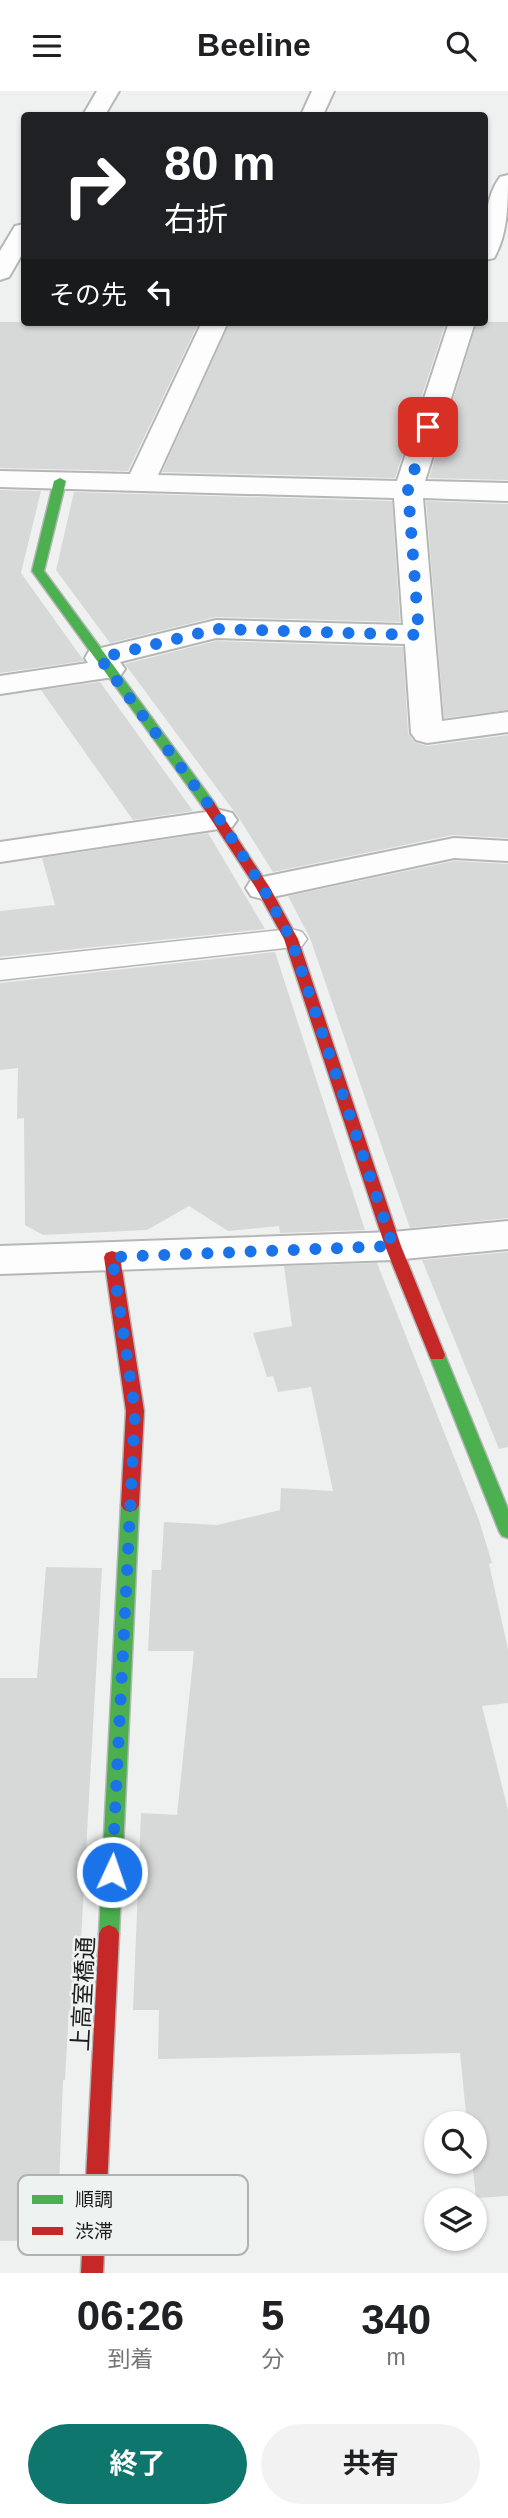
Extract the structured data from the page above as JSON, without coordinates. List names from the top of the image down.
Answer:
{
  "streets": {
    "street": ["上高室橋通"]
  },
  "legend": ["順調", "渋滞"],
  "page": {
    "header": "Beeline",
    "turn": ["80 m", "右折"],
    "then": "その先",
    "eta": [
      "06:26",
      "到着",
      "5",
      "分",
      "340",
      "m"
    ],
    "buttons": ["終了", "共有"]
  }
}
